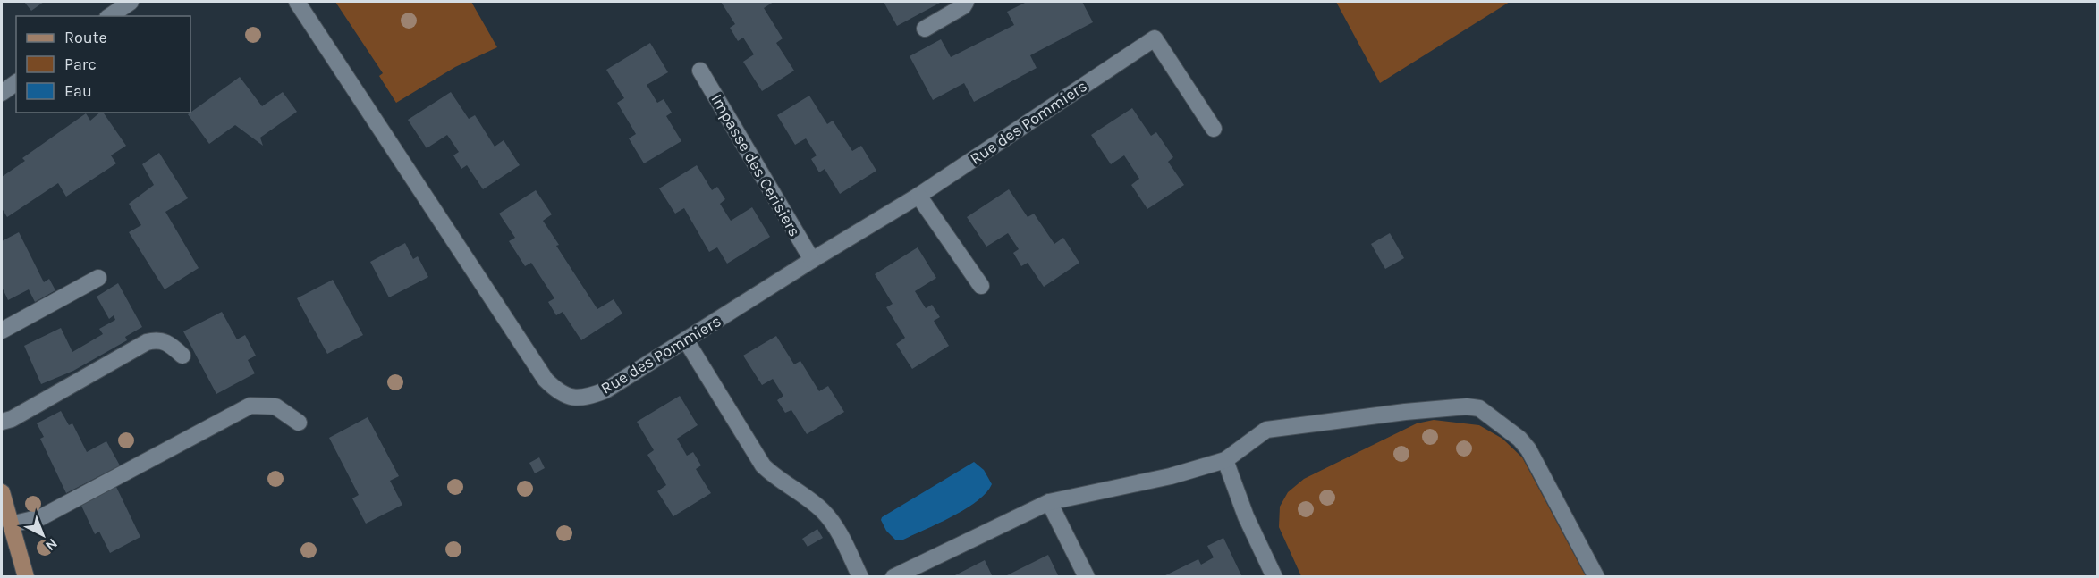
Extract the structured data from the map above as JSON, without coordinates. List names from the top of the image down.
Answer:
{
  "streets": {
    "street": ["Rue des Pommiers", "Impasse des Cerisiers"]
  },
  "crossings": [
    ["Rue des Pommiers", "Impasse des Cerisiers"]
  ],
  "legend": ["Route", "Parc", "Eau"],
  "north": "bottom right"
}
